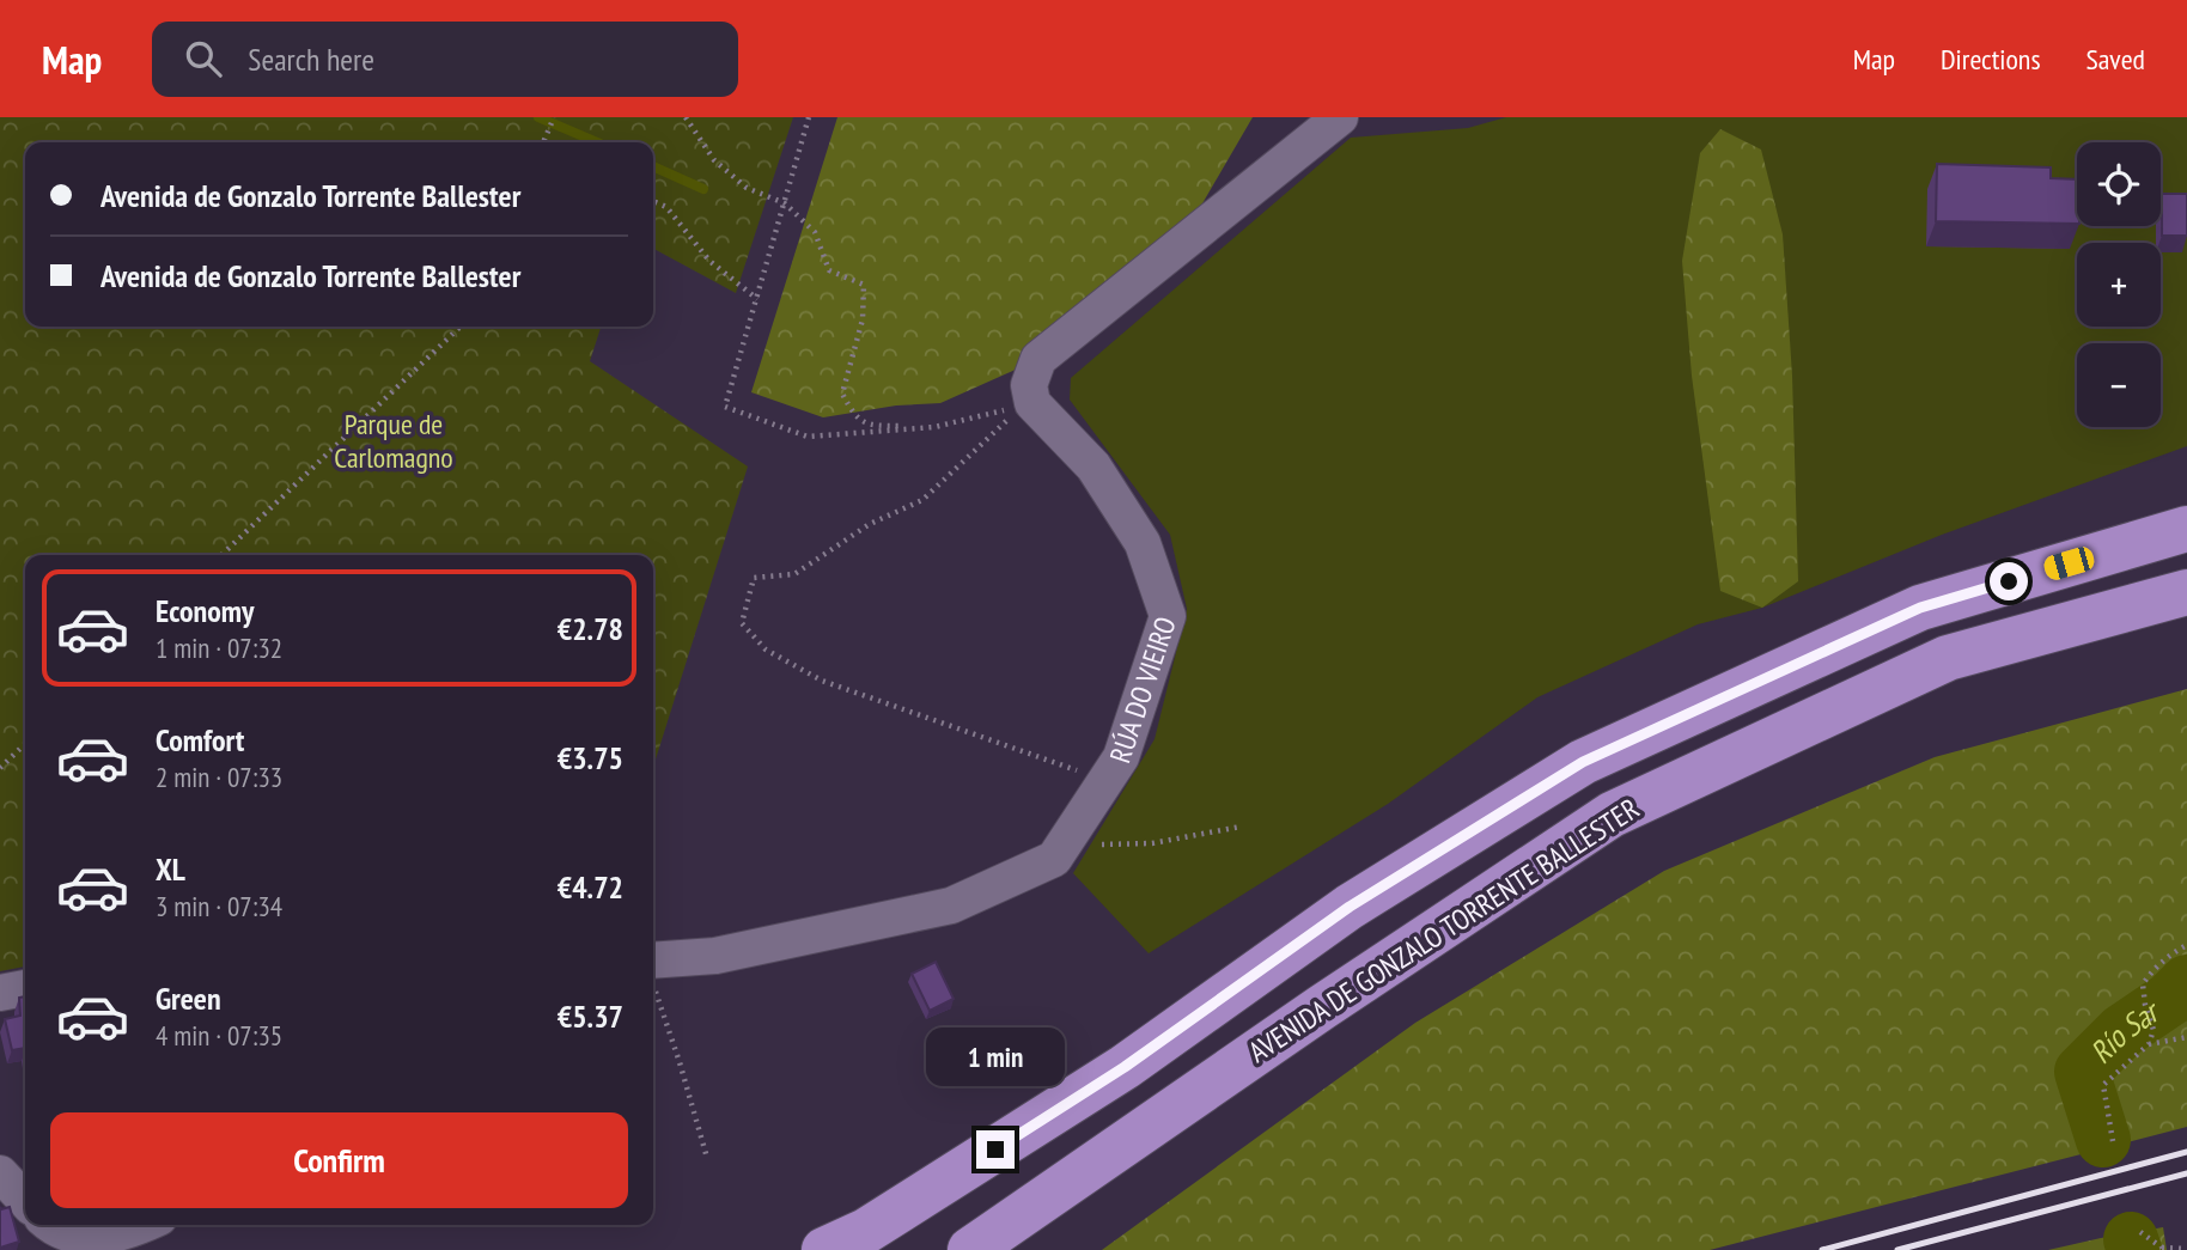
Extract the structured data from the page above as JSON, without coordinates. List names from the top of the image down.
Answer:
{
  "streets": {
    "highway": ["AVENIDA DE GONZALO TORRENTE BALLESTER"],
    "street": ["RÚA DO VIEIRO"]
  },
  "water": ["Río Sar"],
  "parks": ["Parque de Carlomagno"],
  "page": {
    "header": "Map",
    "search": "Search here",
    "nav": ["Map", "Directions", "Saved"],
    "map_buttons": ["+", "−"],
    "banner": ["Avenida de Gonzalo Torrente Ballester", "Avenida de Gonzalo Torrente Ballester"],
    "list": [
      {
        "name": "Economy",
        "note": "1 min · 07:32",
        "value": "€2.78"
      },
      {
        "name": "Comfort",
        "note": "2 min · 07:33",
        "value": "€3.75"
      },
      {
        "name": "XL",
        "note": "3 min · 07:34",
        "value": "€4.72"
      },
      {
        "name": "Green",
        "note": "4 min · 07:35",
        "value": "€5.37"
      }
    ],
    "bubble": "1 min",
    "buttons": "Confirm"
  }
}
